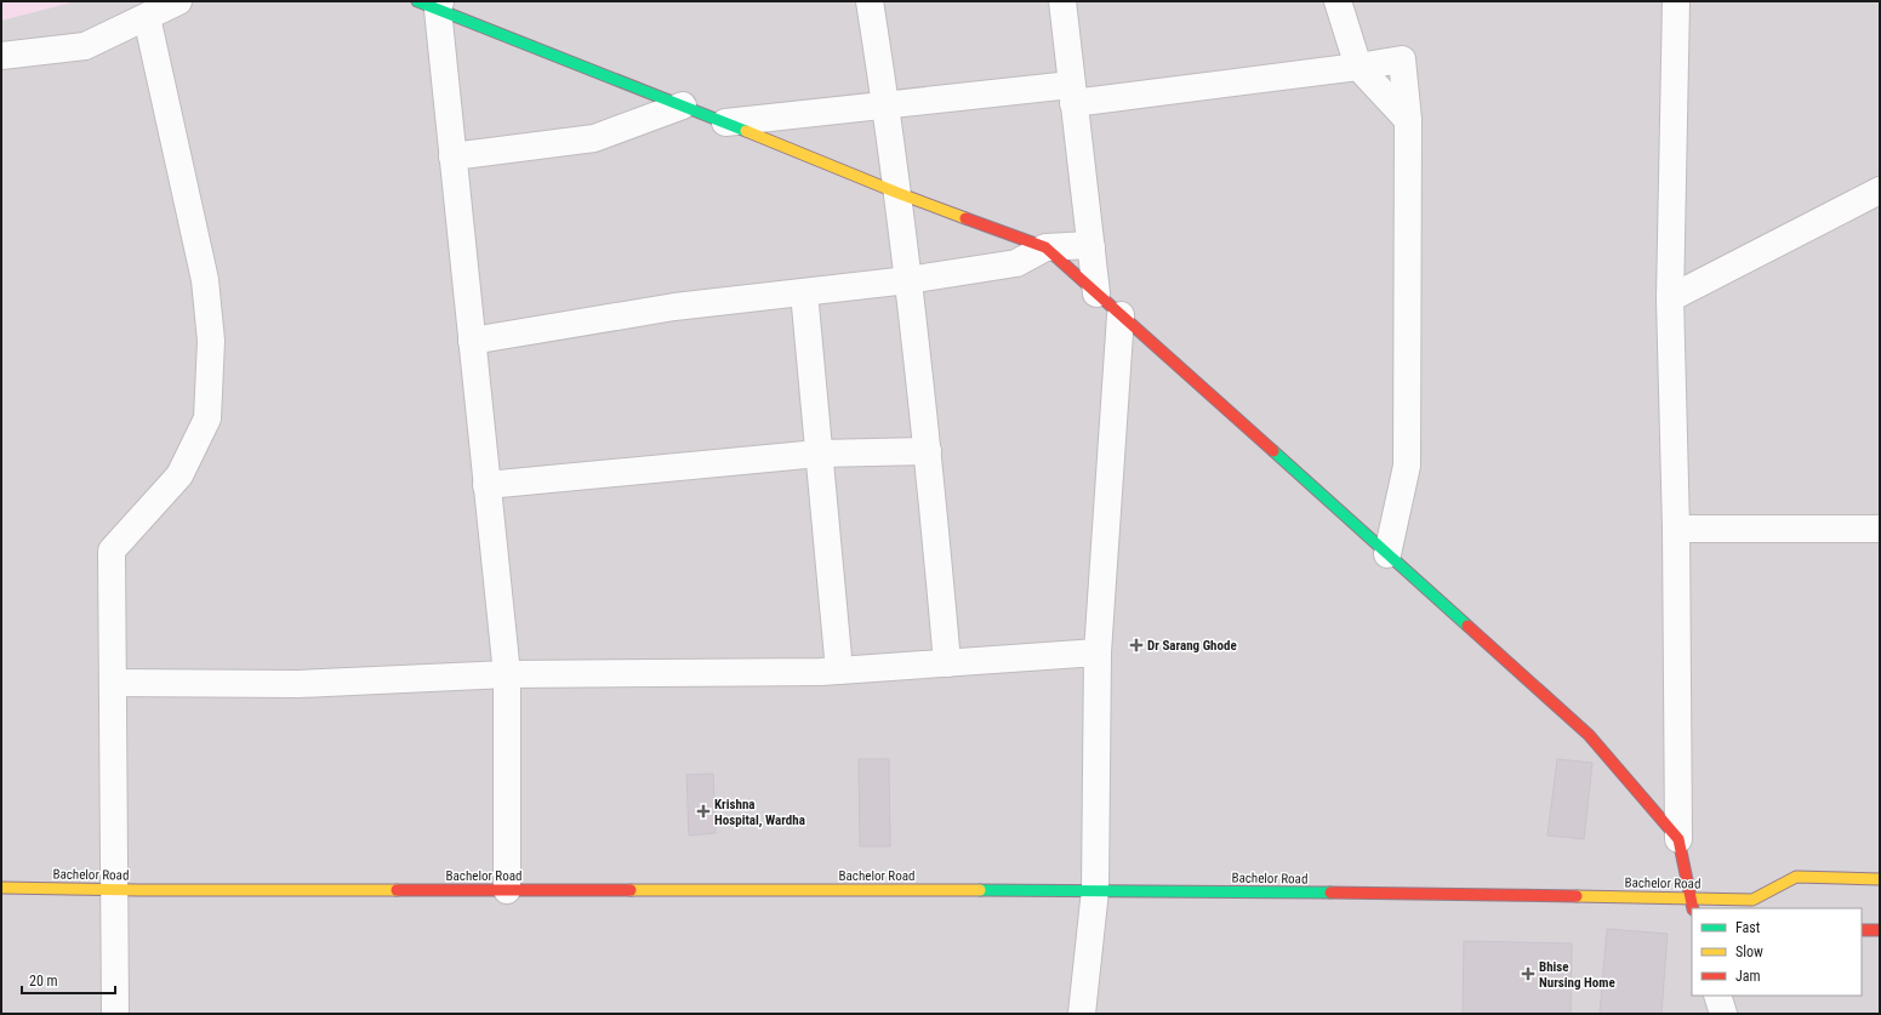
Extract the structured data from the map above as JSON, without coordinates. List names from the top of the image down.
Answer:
{
  "streets": {
    "main road": ["Bachelor Road"]
  },
  "places": {
    "health": ["Dr Sarang Ghode", "Krishna Hospital, Wardha", "Bhise Nursing Home"]
  },
  "legend": ["Fast", "Slow", "Jam"],
  "scale_bar": "20 m"
}
